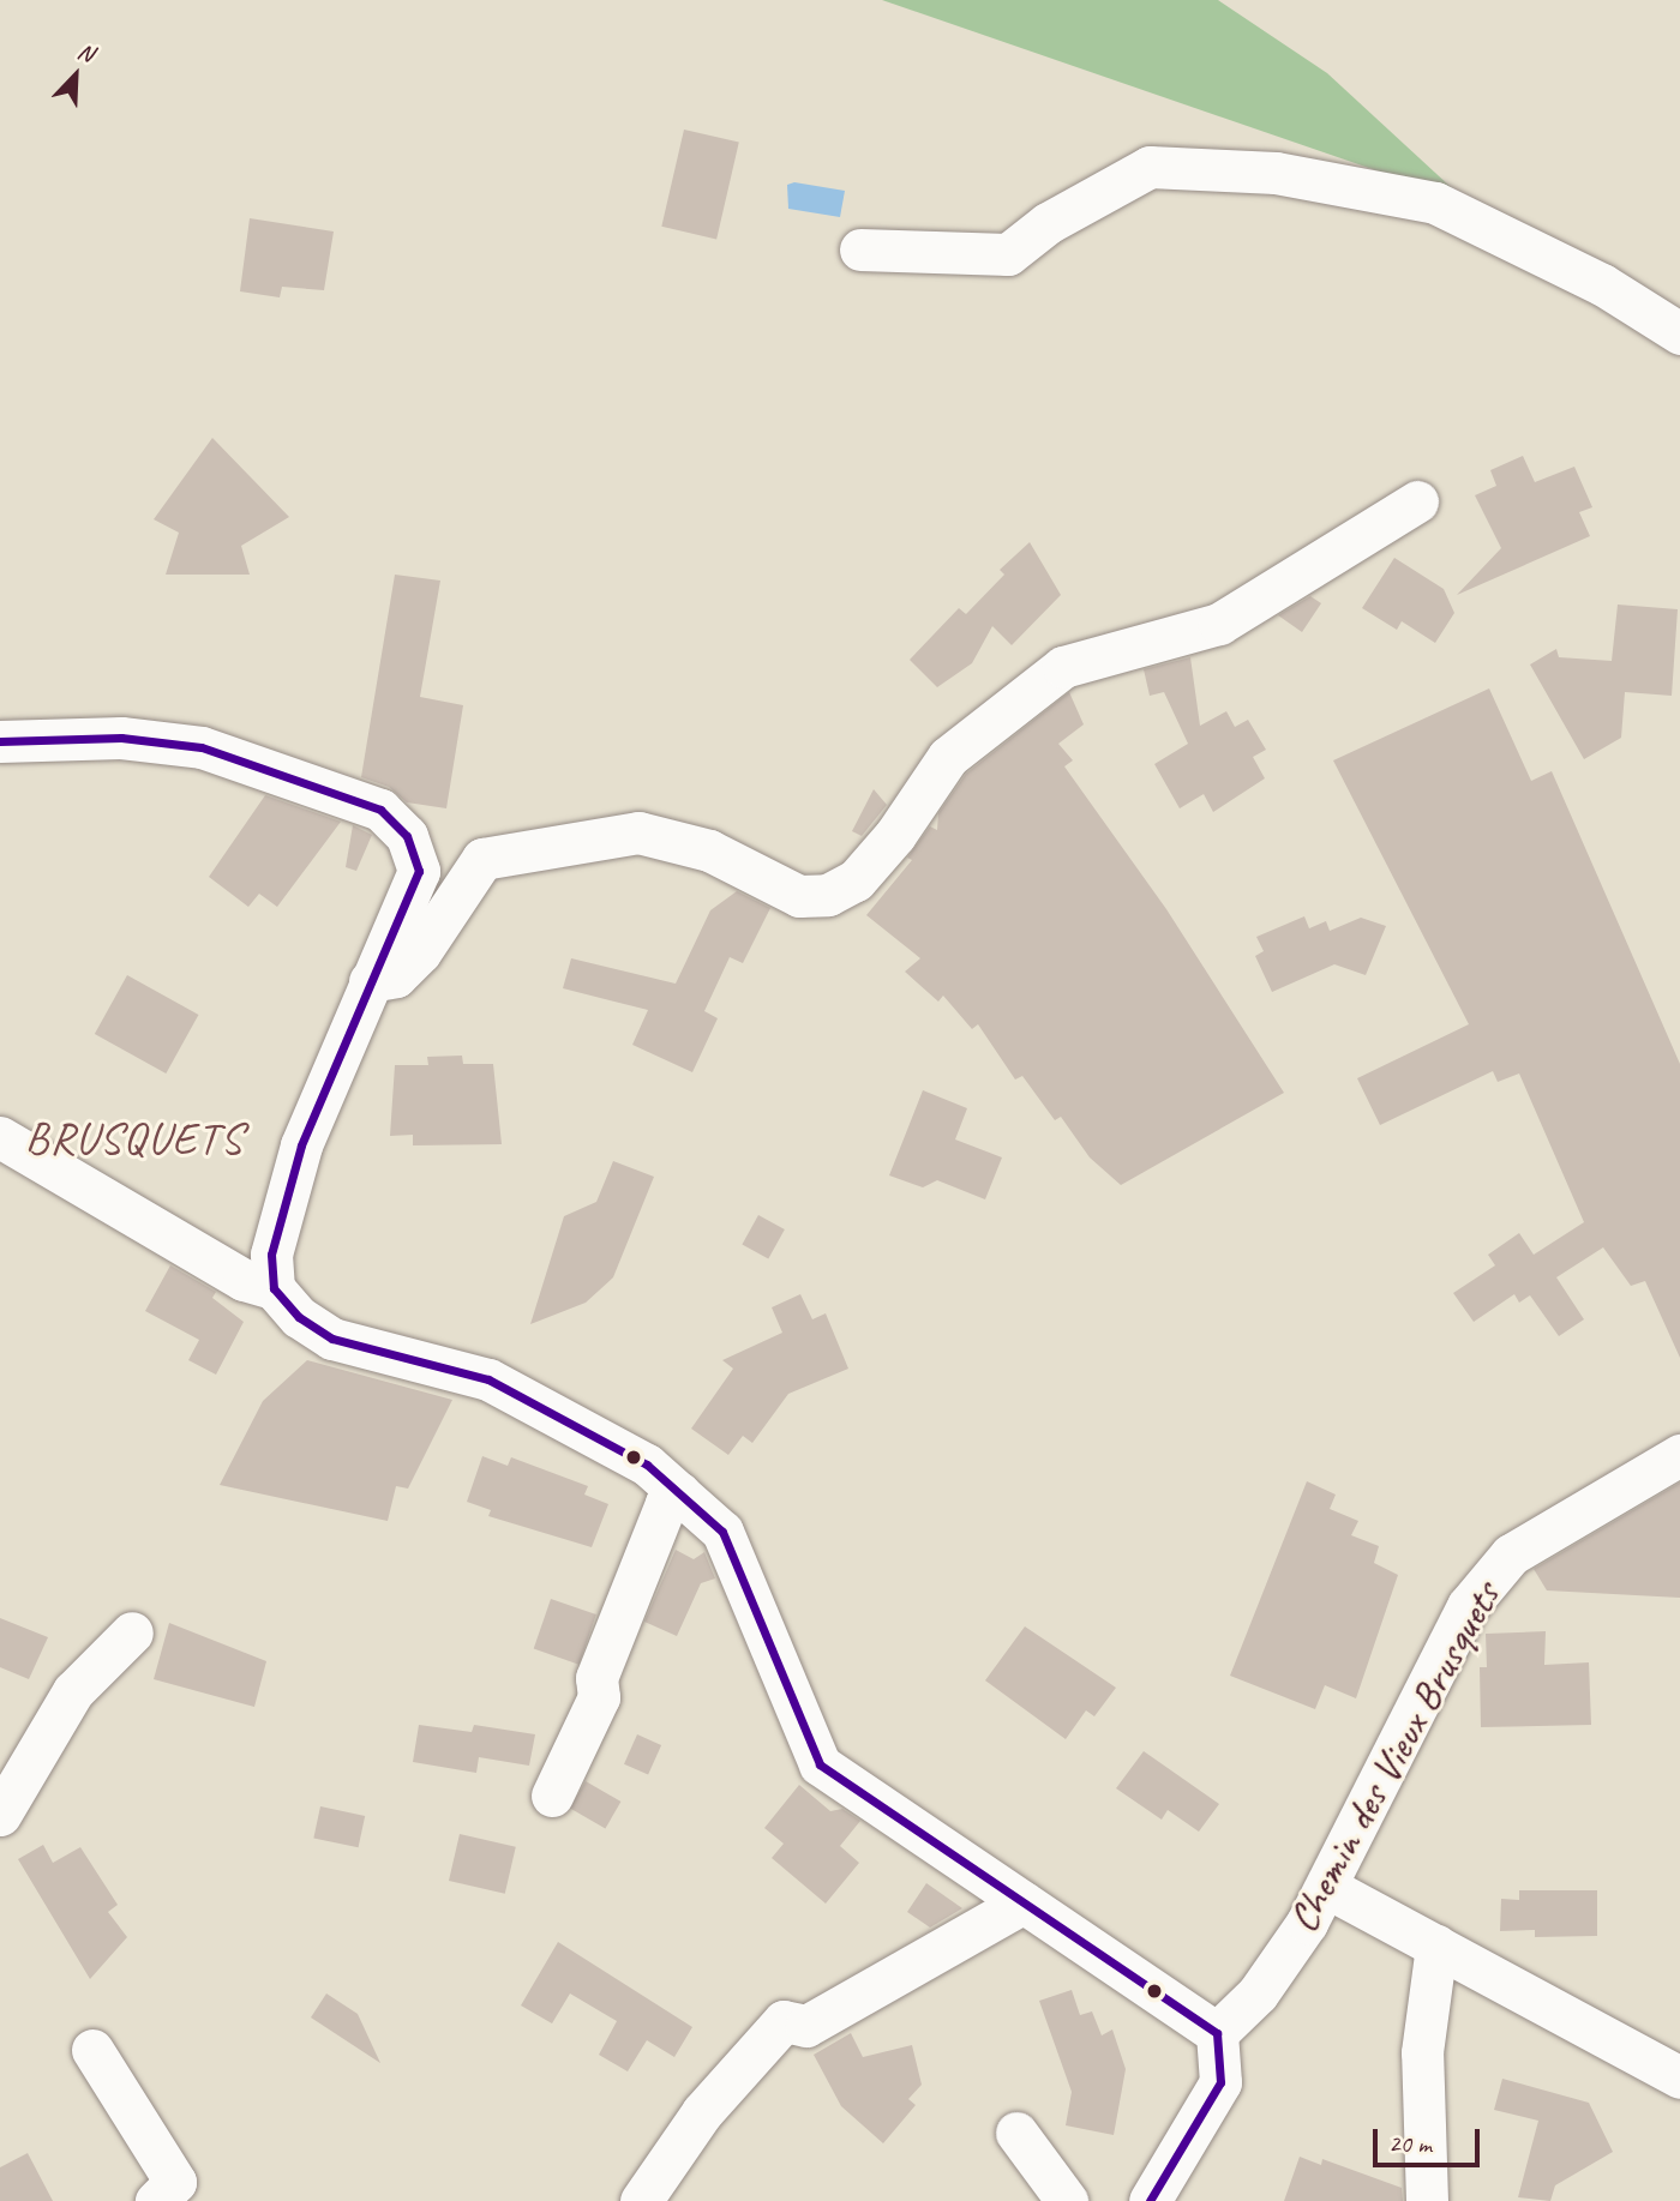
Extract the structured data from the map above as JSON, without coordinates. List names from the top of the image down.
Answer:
{
  "streets": {
    "street": ["Chemin des Vieux Brusquets"]
  },
  "districts": ["BRUSQUETS"],
  "scale_bar": "20 m",
  "north": "top right"
}
